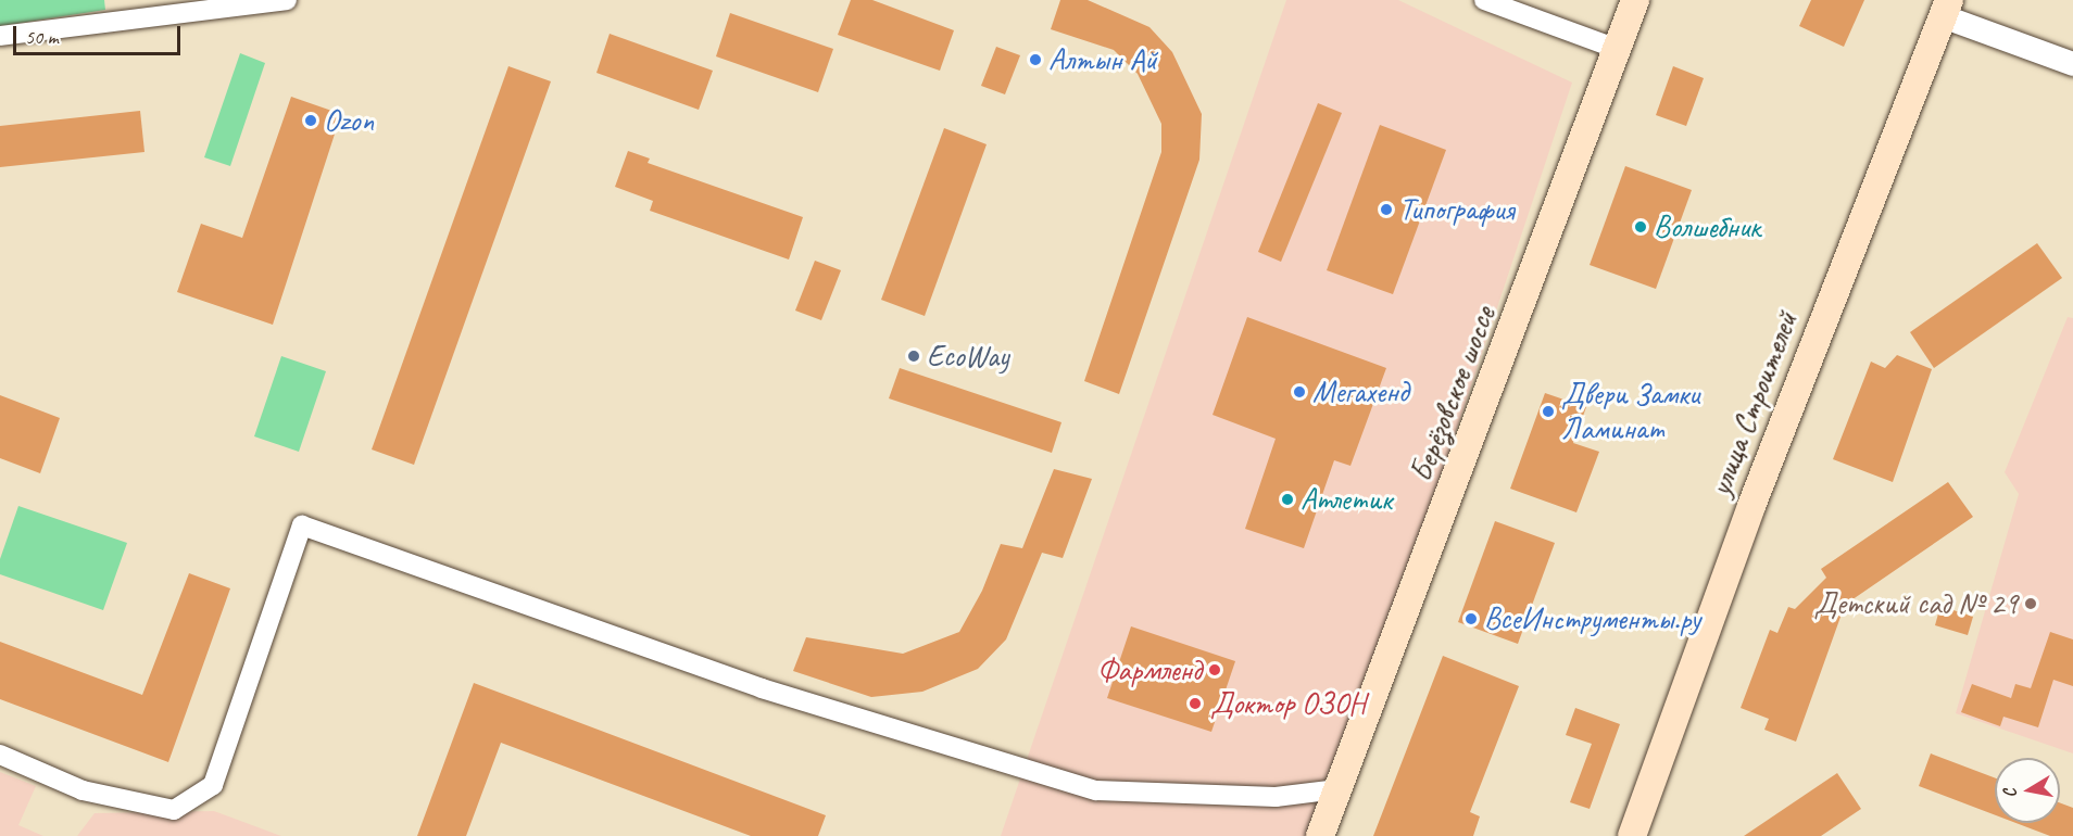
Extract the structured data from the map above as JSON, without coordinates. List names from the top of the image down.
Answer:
{
  "streets": {
    "main road": ["Берёзовское шоссе", "улица Строителей"]
  },
  "places": [
    "Алтын Ай",
    "Ozon",
    "Типография",
    "Волшебник",
    "EcoWay",
    "Мегахенд",
    "Двери Замки Ламинат",
    "Атлетик",
    "Детский сад № 29",
    "ВсеИнструменты.ру",
    "Фармленд",
    "Доктор ОЗОН"
  ],
  "scale_bar": "50 m",
  "north": "left"
}
